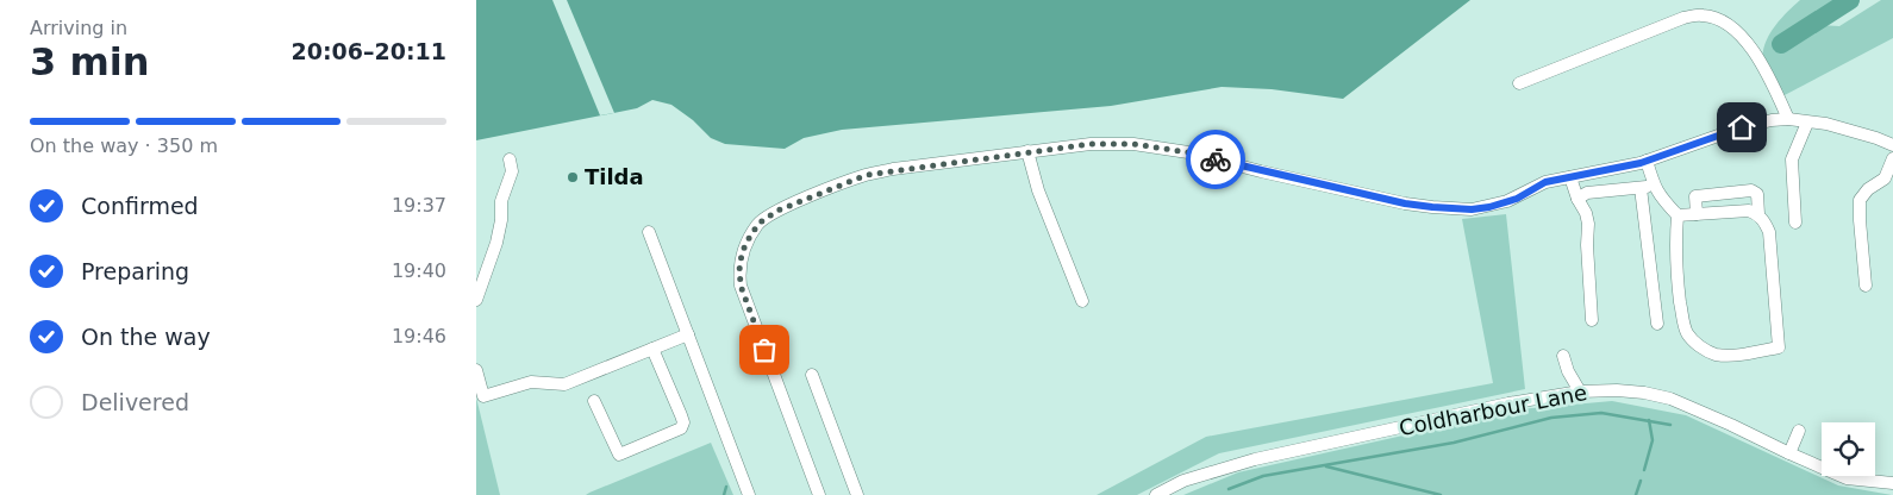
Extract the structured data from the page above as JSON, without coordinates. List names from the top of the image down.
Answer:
{
  "streets": {
    "street": ["Coldharbour Lane"]
  },
  "places": ["Tilda"],
  "page": {
    "heading": ["3 min", "Arriving in", "20:06–20:11"],
    "bar": "On the way · 350 m",
    "list": [
      ["Confirmed", "19:37"],
      ["Preparing", "19:40"],
      ["On the way", "19:46"],
      "Delivered"
    ]
  }
}
